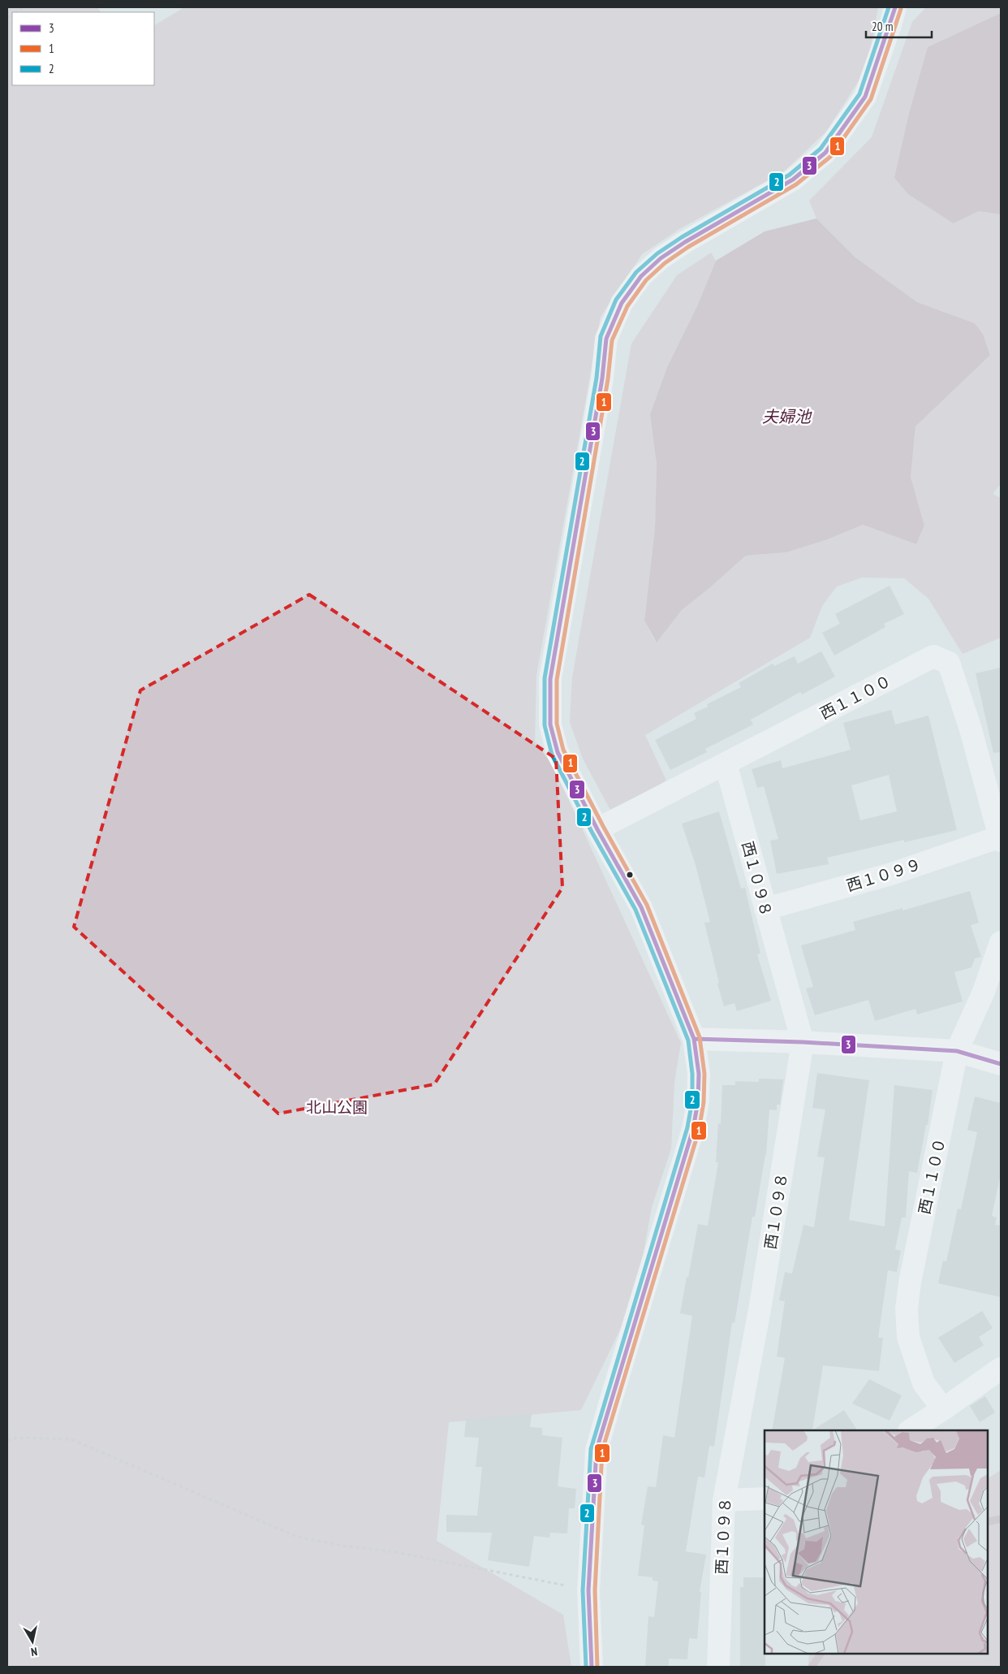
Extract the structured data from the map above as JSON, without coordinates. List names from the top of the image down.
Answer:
{
  "streets": {
    "street": ["西１１００", "西１０９９", "西１０９８"]
  },
  "crossings": [
    ["西１１００", "西１０９９"],
    ["西１１００", "西１０９８"],
    ["西１０９９", "西１０９８"]
  ],
  "water": ["夫婦池"],
  "parks": ["北山公園"],
  "lines": ["transit line 3", "transit line 2", "transit line 1"],
  "legend": ["3", "1", "2"],
  "scale_bar": "20 m",
  "north": "bottom"
}
